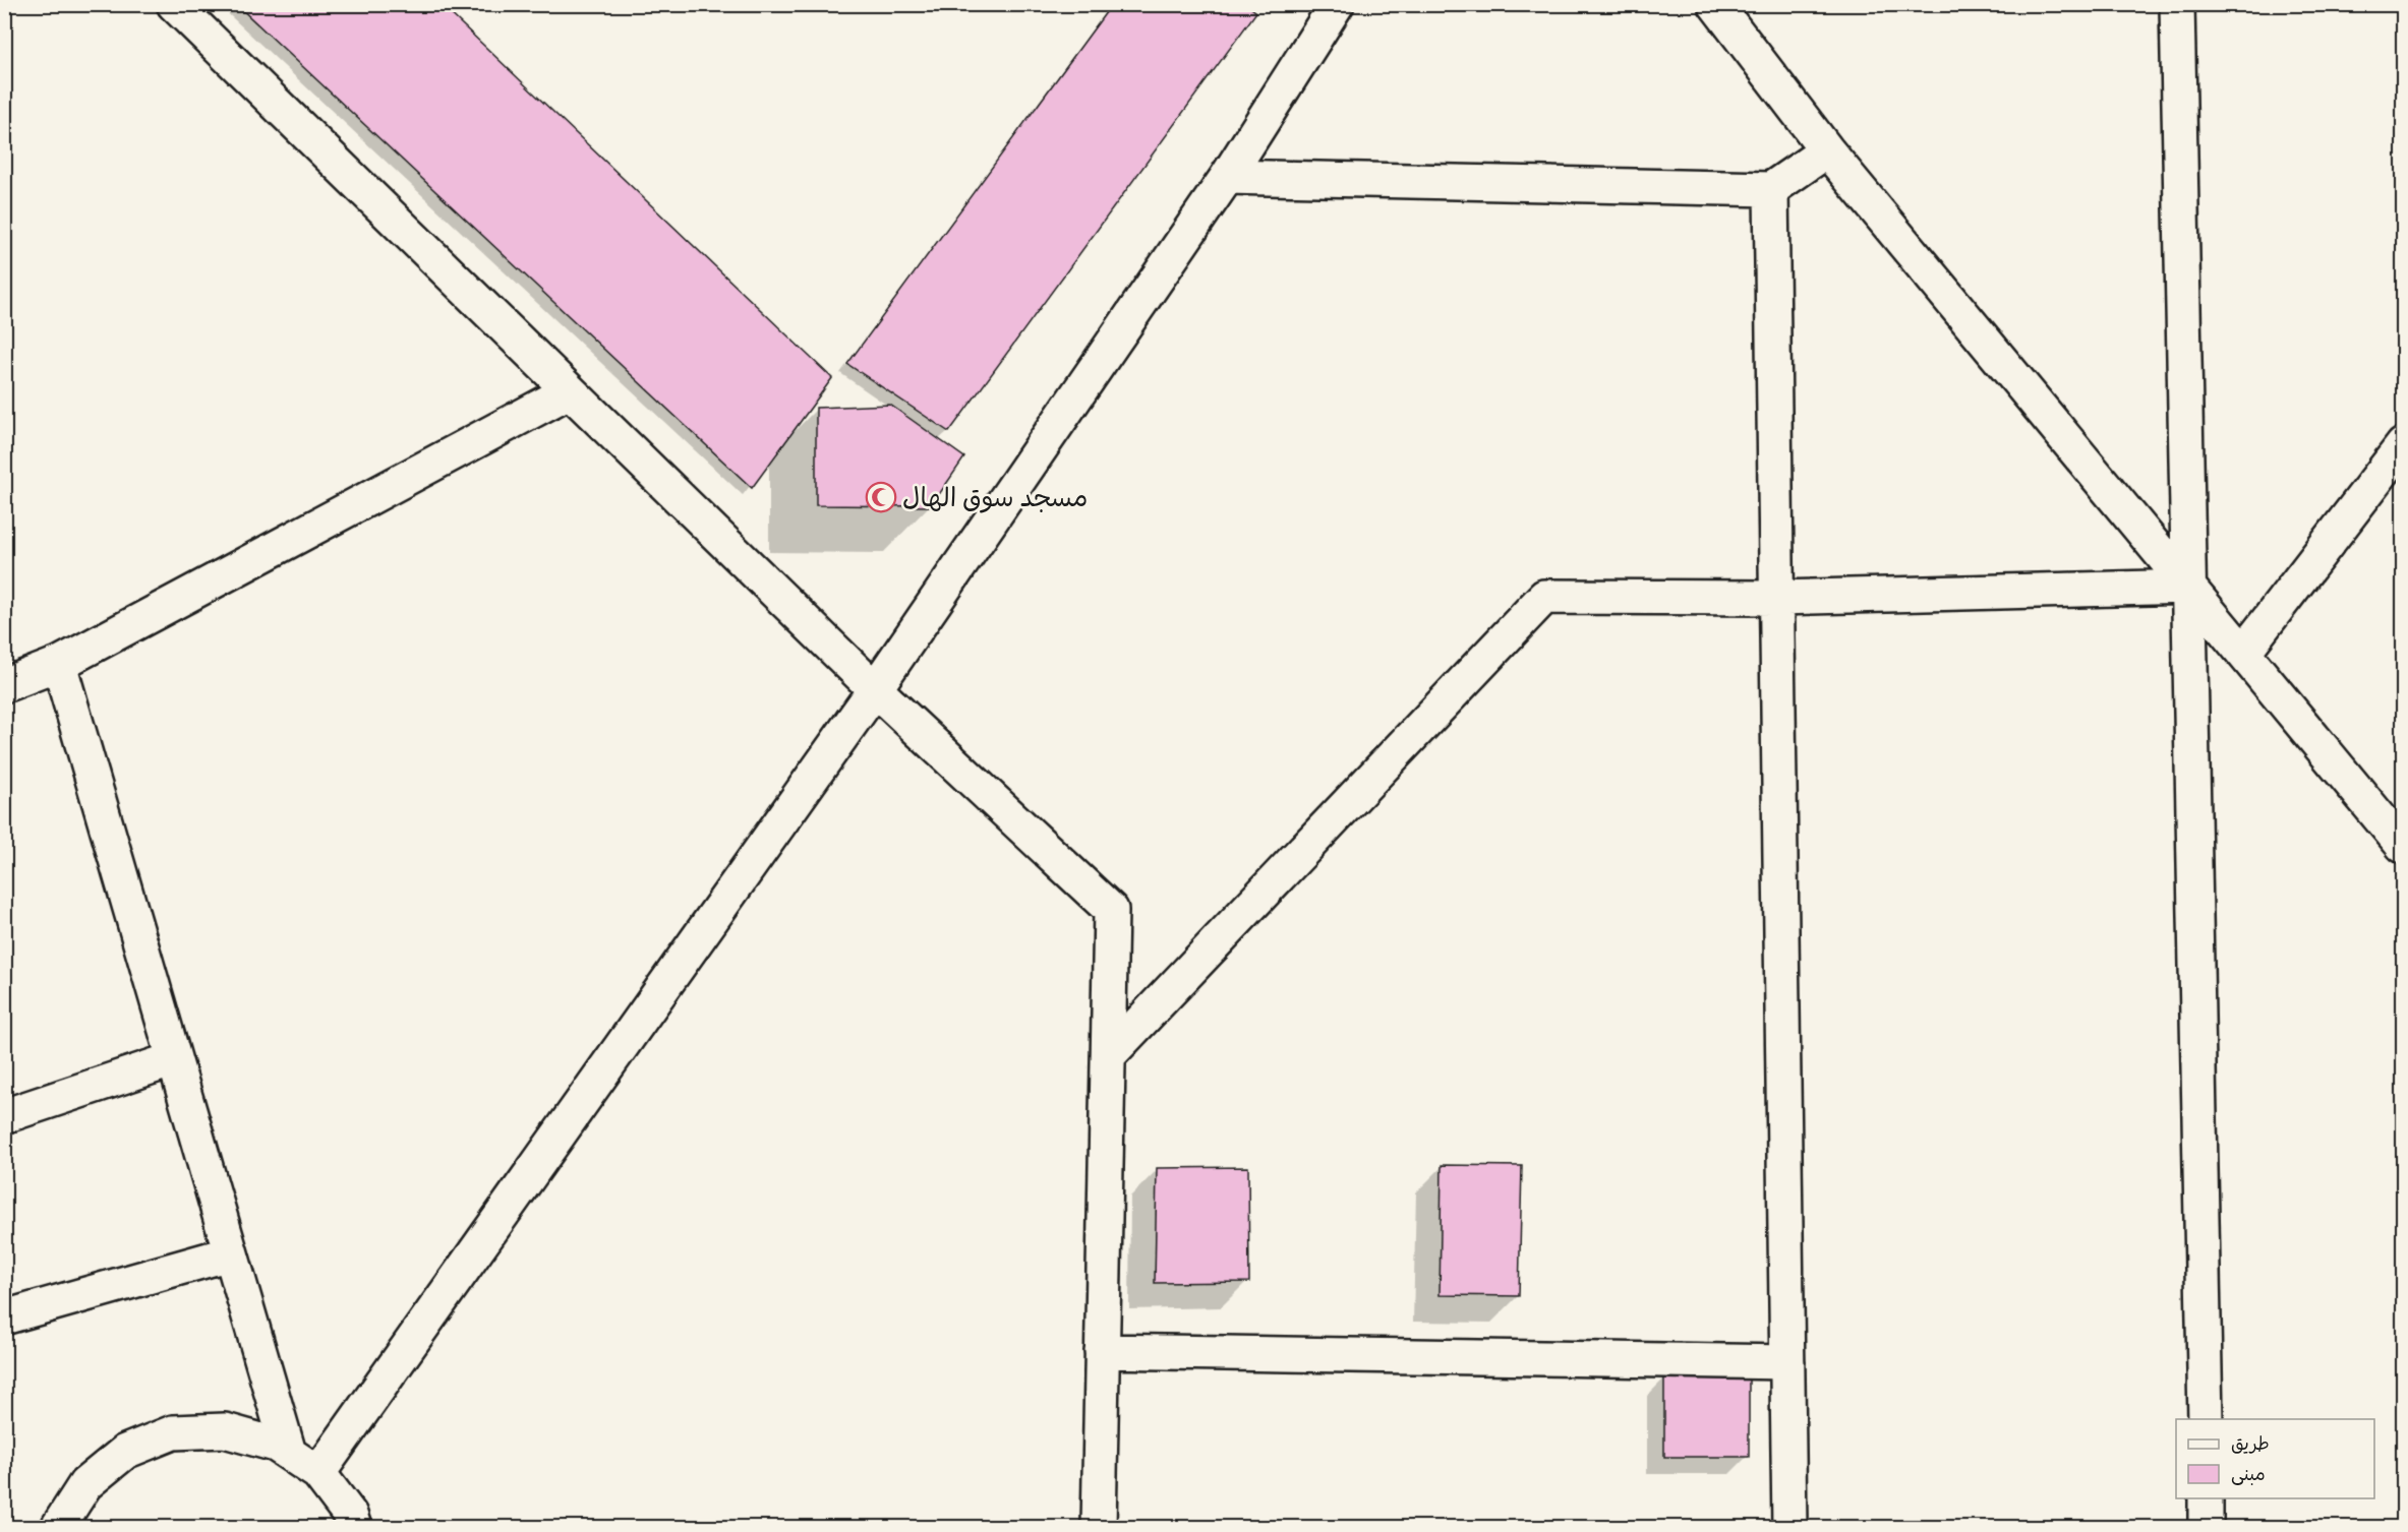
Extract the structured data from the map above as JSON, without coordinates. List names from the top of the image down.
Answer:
{
  "places": {
    "mosque": ["مسجد سوق الهال"]
  },
  "legend": ["طريق", "مبنى"]
}
